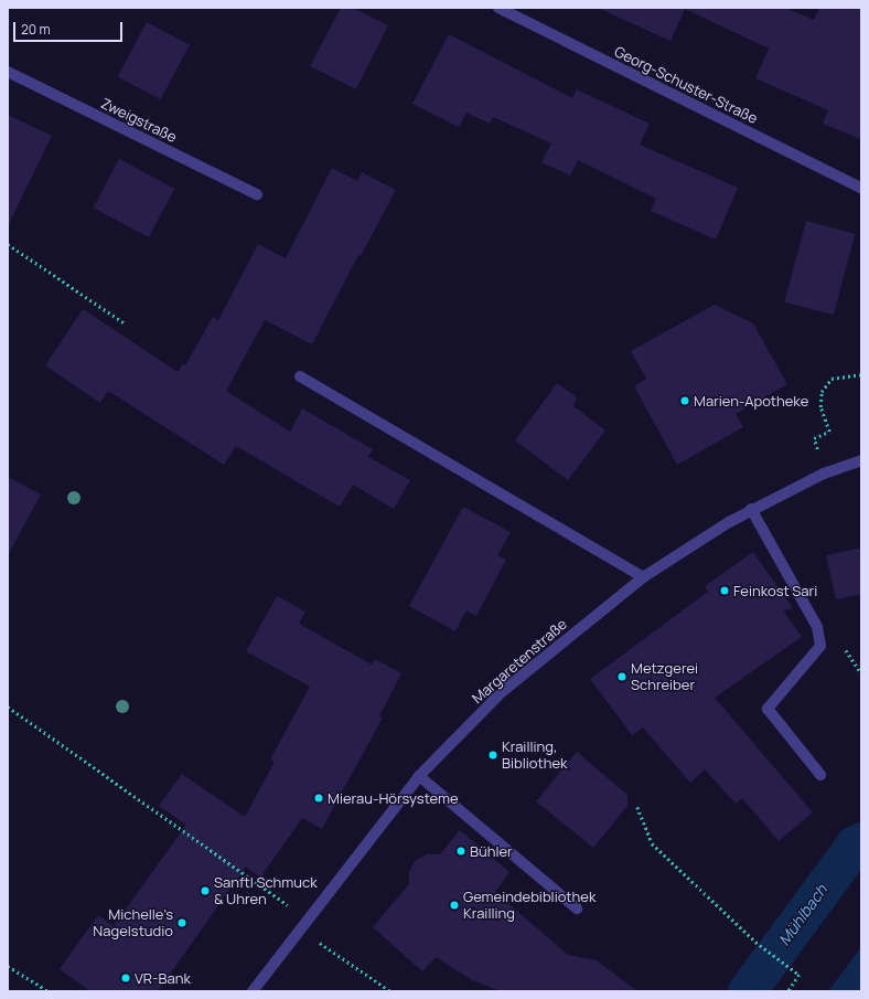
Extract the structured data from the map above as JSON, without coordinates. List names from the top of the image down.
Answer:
{
  "streets": {
    "street": ["Georg-Schuster-Straße", "Zweigstraße", "Margaretenstraße"]
  },
  "water": ["Mühlbach"],
  "places": [
    "Marien-Apotheke",
    "Feinkost Sari",
    "Metzgerei Schreiber",
    "Krailling, Bibliothek",
    "Mierau-Hörsysteme",
    "Bühler",
    "Sanftl Schmuck & Uhren",
    "Gemeindebibliothek Krailling",
    "Michelle's Nagelstudio",
    "VR-Bank"
  ],
  "scale_bar": "20 m"
}
